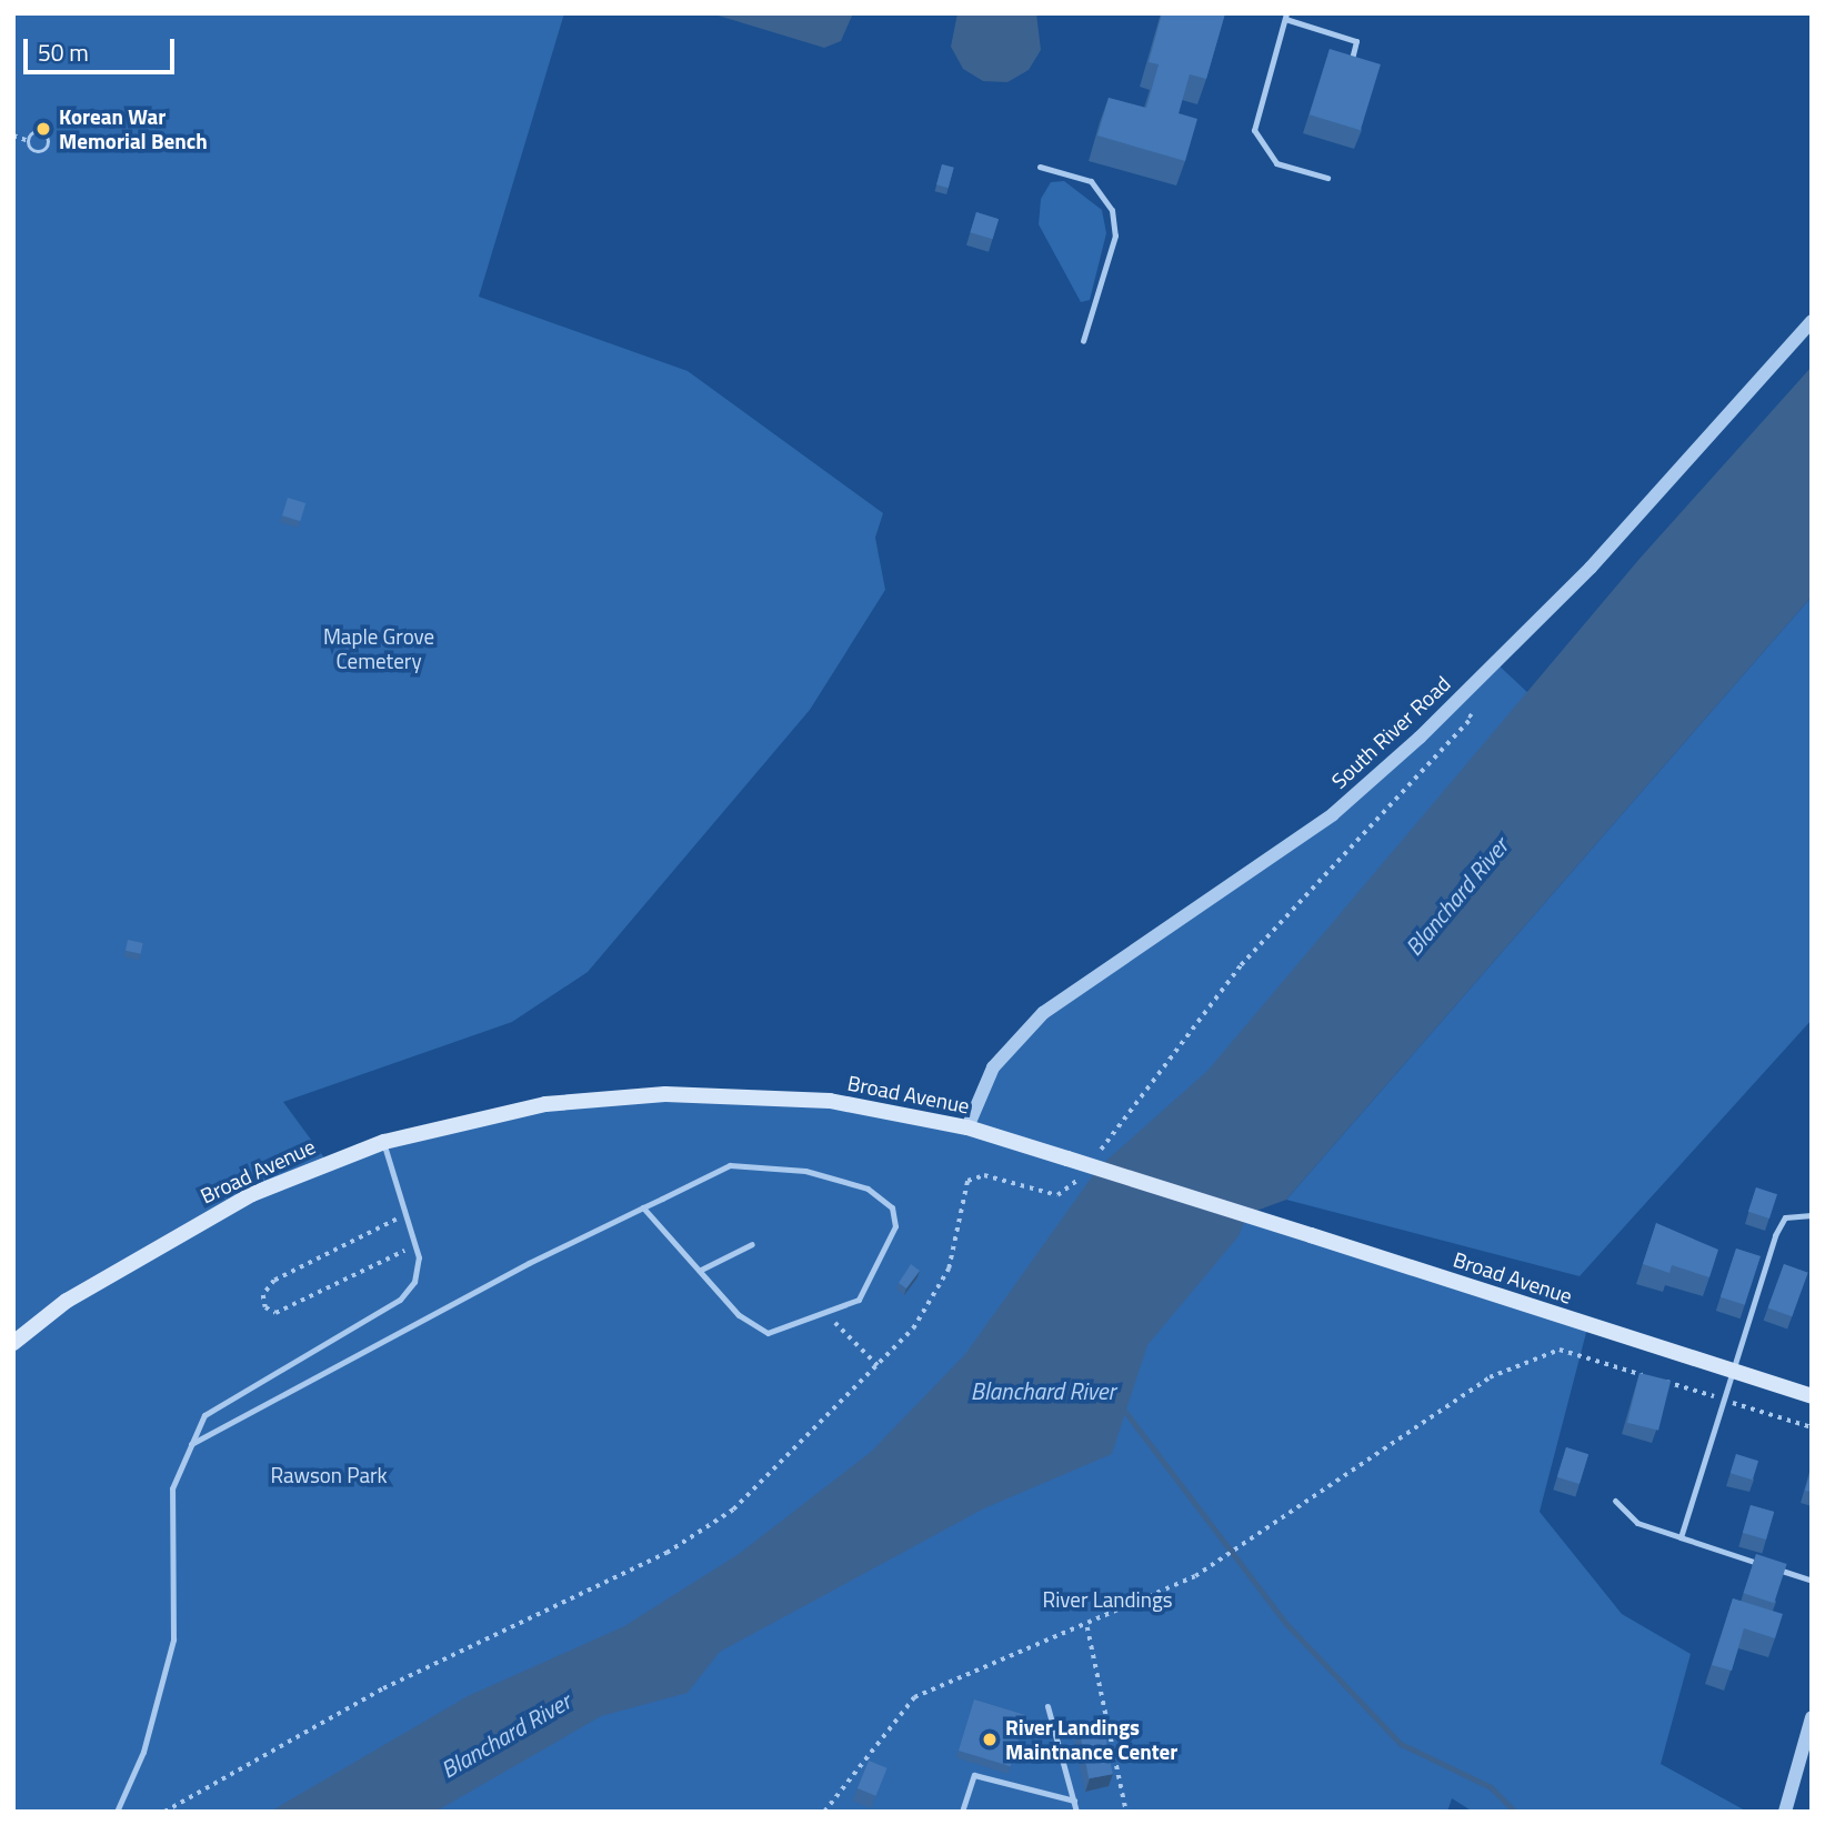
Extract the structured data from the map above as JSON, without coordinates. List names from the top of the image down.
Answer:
{
  "streets": {
    "main road": ["Broad Avenue"],
    "street": ["South River Road"]
  },
  "crossings": [
    ["South River Road", "Broad Avenue"]
  ],
  "water": ["Blanchard River"],
  "parks": ["Maple Grove Cemetery", "Rawson Park", "River Landings"],
  "places": ["Korean War Memorial Bench", "River Landings Maintnance Center"],
  "scale_bar": "50 m"
}
